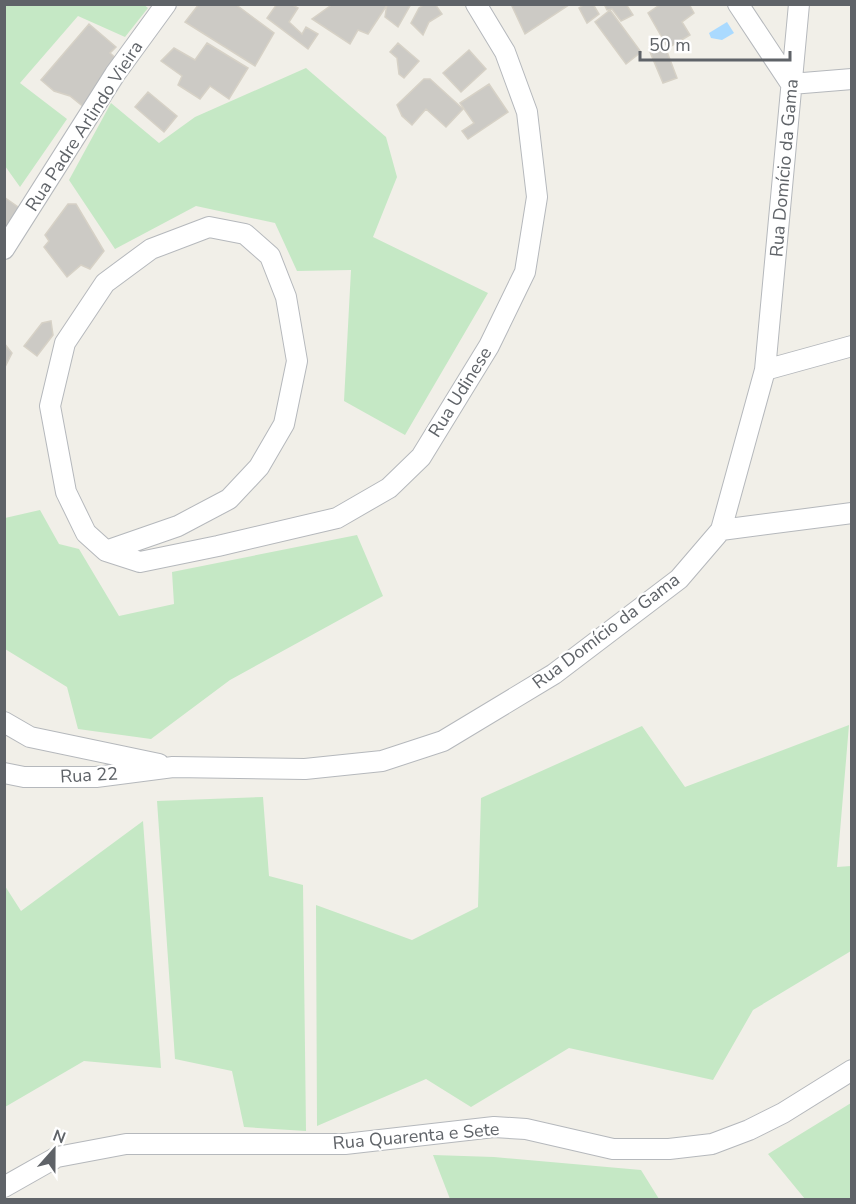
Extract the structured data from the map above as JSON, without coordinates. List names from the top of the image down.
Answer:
{
  "streets": {
    "street": [
      "Rua Padre Arlindo Vieira",
      "Rua Domício da Gama",
      "Rua Udinese",
      "Rua 22",
      "Rua Quarenta e Sete"
    ]
  },
  "crossings": [
    ["Rua Domício da Gama", "Rua 22"]
  ],
  "scale_bar": "50 m",
  "north": "top"
}
